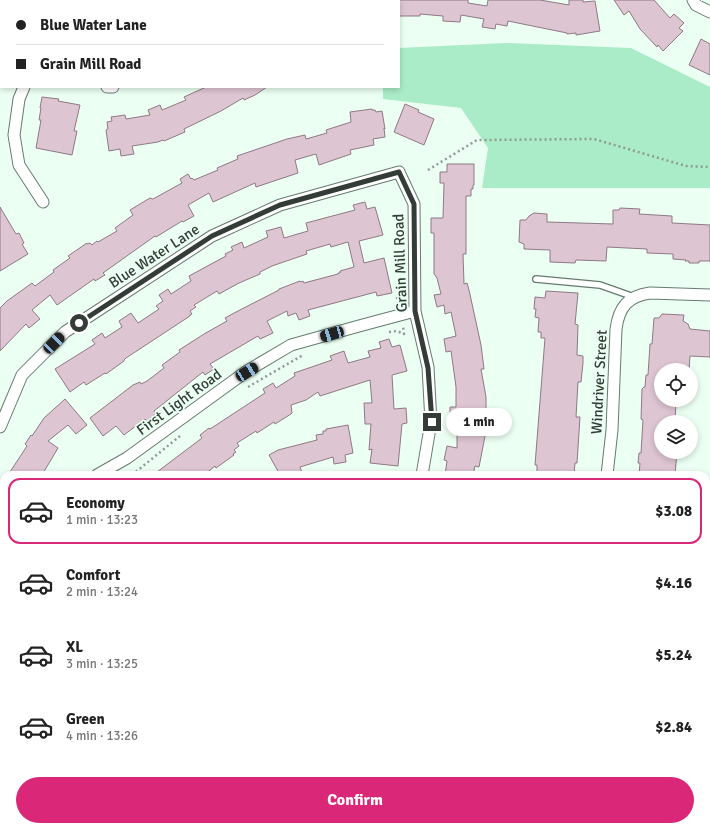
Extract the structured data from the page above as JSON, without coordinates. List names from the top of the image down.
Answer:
{
  "streets": {
    "street": [
      "Blue Water Lane",
      "Grain Mill Road",
      "Windriver Street",
      "First Light Road"
    ]
  },
  "crossings": [
    ["Blue Water Lane", "Grain Mill Road"],
    ["Grain Mill Road", "First Light Road"]
  ],
  "page": {
    "banner": ["Blue Water Lane", "Grain Mill Road"],
    "bubble": "1 min",
    "list": [
      {
        "name": "Economy",
        "note": "1 min · 13:23",
        "value": "$3.08"
      },
      {
        "name": "Comfort",
        "note": "2 min · 13:24",
        "value": "$4.16"
      },
      {
        "name": "XL",
        "note": "3 min · 13:25",
        "value": "$5.24"
      },
      {
        "name": "Green",
        "note": "4 min · 13:26",
        "value": "$2.84"
      }
    ],
    "buttons": "Confirm"
  }
}
